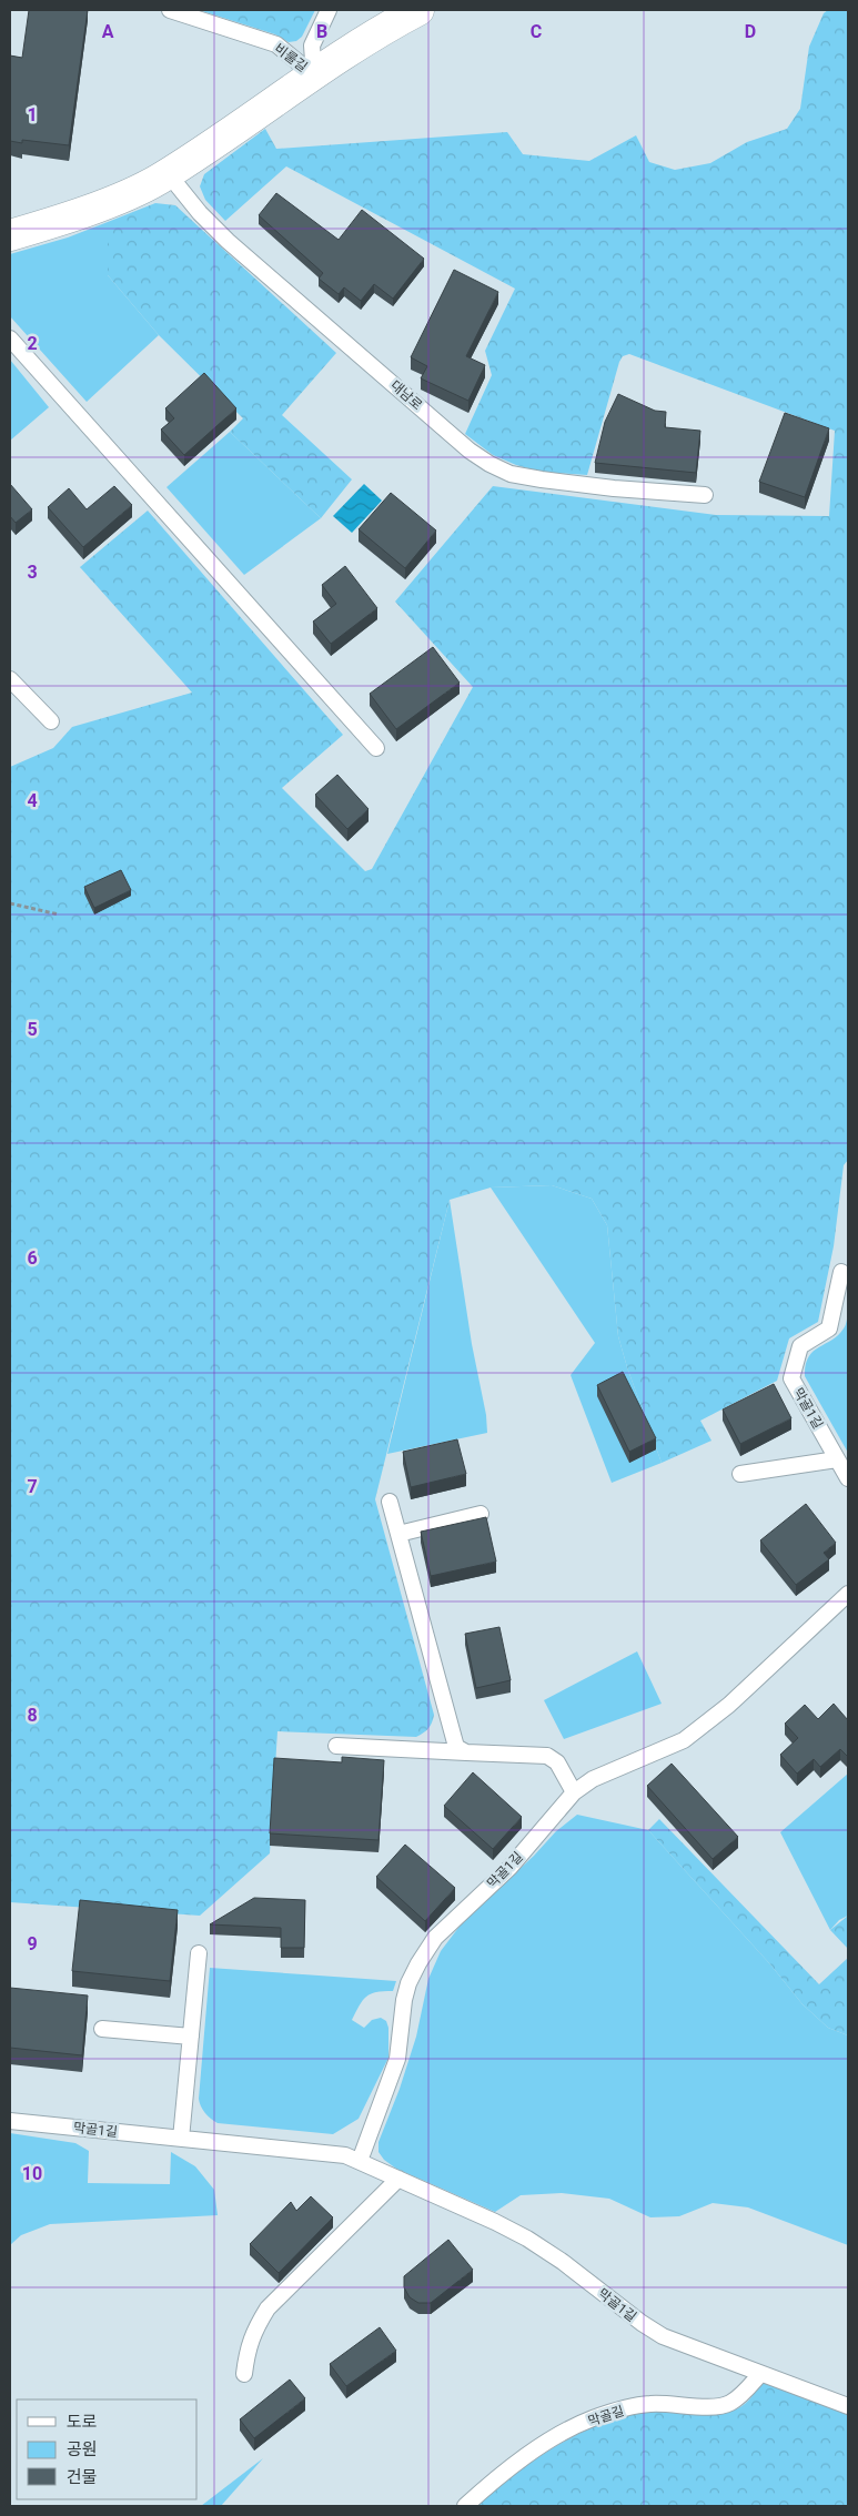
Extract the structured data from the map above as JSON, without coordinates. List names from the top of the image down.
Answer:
{
  "streets": {
    "lane": [
      "비룰길",
      "대남로",
      "막골1길",
      "막골길"
    ]
  },
  "crossings": [
    ["막골1길", "막골길"]
  ],
  "legend": ["도로", "공원", "건물"],
  "grid": {
    "columns": [
      "A",
      "B",
      "C",
      "D"
    ],
    "rows": [
      "1",
      "2",
      "3",
      "4",
      "5",
      "6",
      "7",
      "8",
      "9",
      "10"
    ]
  }
}
